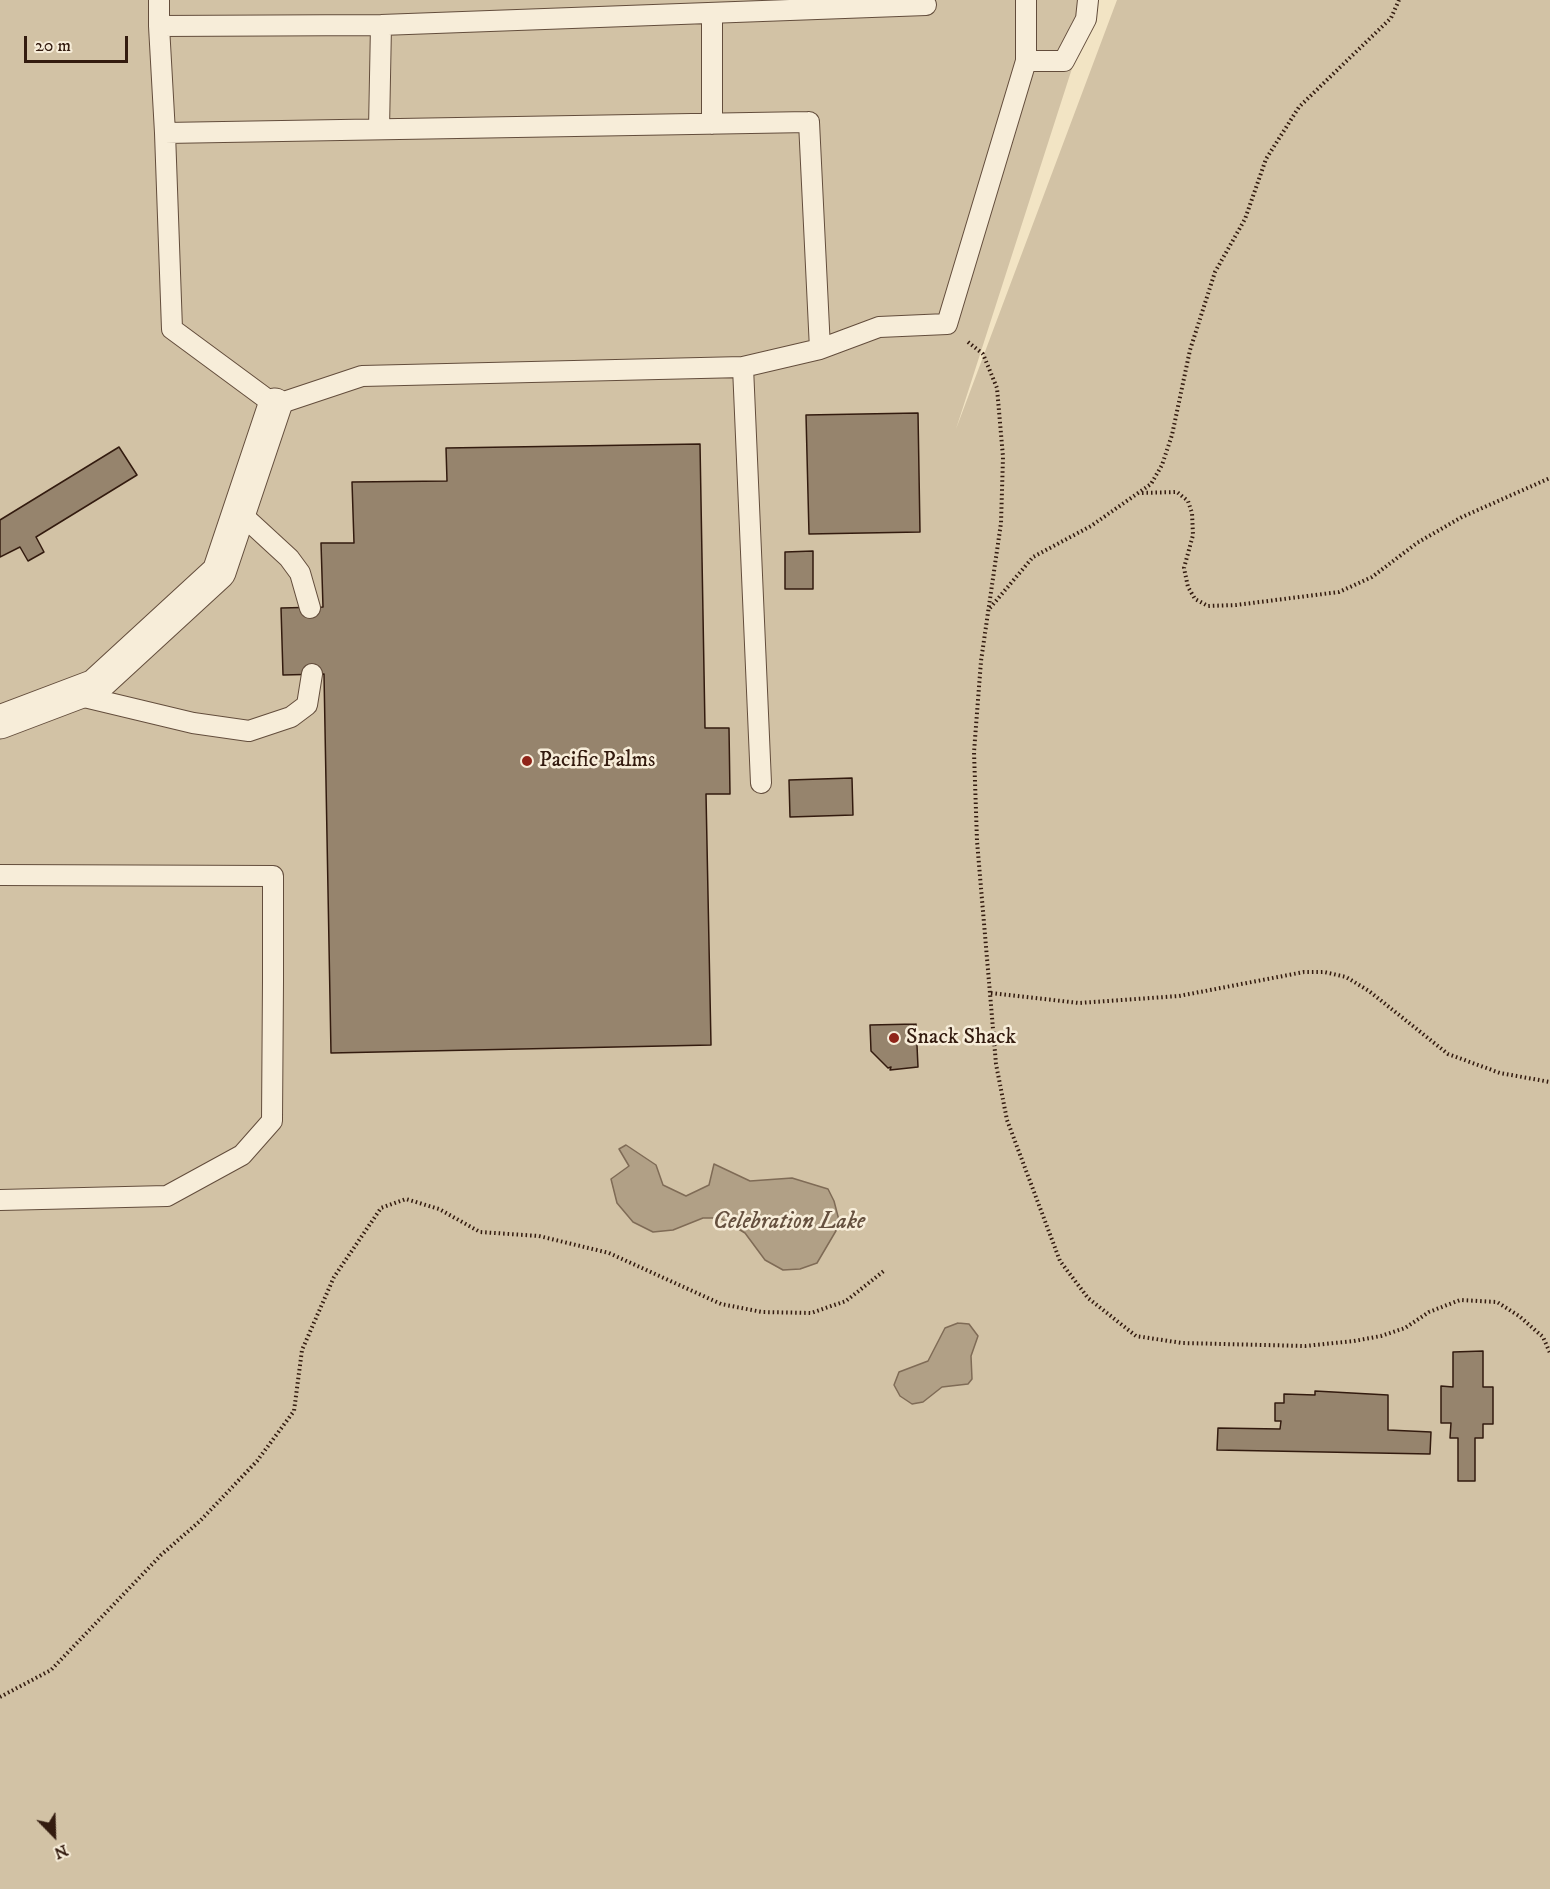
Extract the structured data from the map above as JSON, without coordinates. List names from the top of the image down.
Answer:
{
  "water": ["Celebration Lake"],
  "places": ["Pacific Palms", "Snack Shack"],
  "scale_bar": "20 m",
  "north": "bottom right"
}
